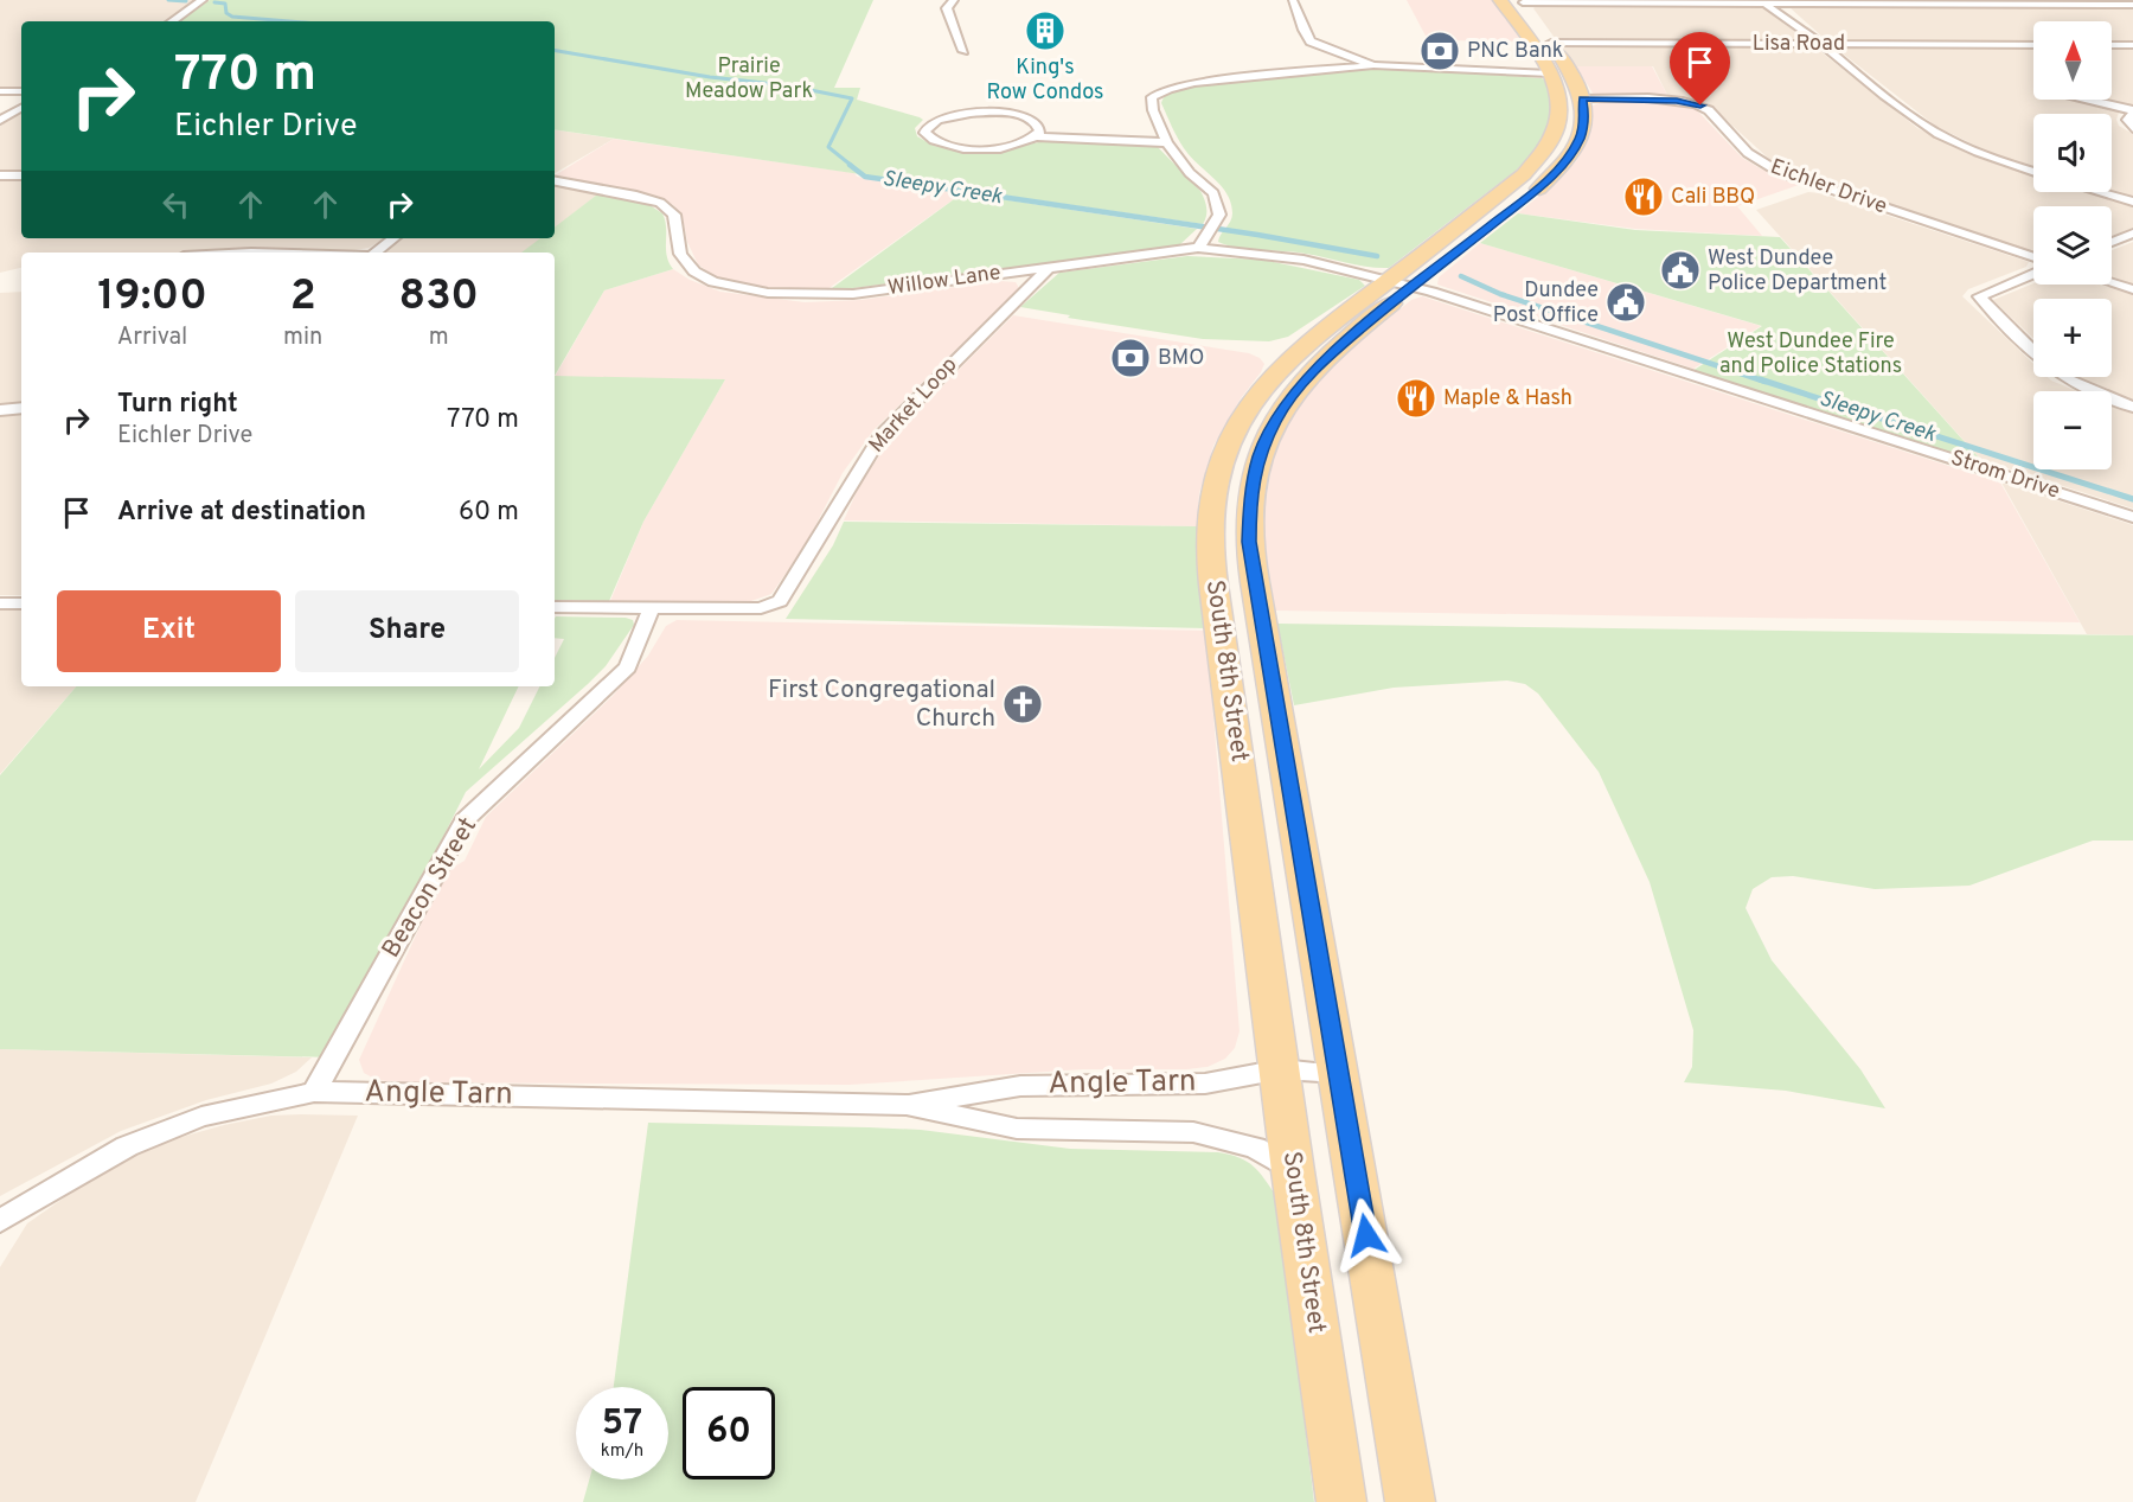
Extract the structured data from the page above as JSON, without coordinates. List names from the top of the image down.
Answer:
{
  "streets": {
    "main road": ["South 8th Street"],
    "street": [
      "Lisa Road",
      "Eichler Drive",
      "Willow Lane",
      "Market Loop",
      "Strom Drive",
      "Beacon Street",
      "Angle Tarn"
    ]
  },
  "crossings": [
    ["Lisa Road", "South 8th Street"],
    ["Eichler Drive", "South 8th Street"],
    ["Willow Lane", "Market Loop"],
    ["Willow Lane", "Strom Drive"],
    ["Willow Lane", "South 8th Street"],
    ["Market Loop", "Beacon Street"],
    ["Strom Drive", "South 8th Street"],
    ["South 8th Street", "Angle Tarn"],
    ["Beacon Street", "Angle Tarn"]
  ],
  "water": ["Sleepy Creek"],
  "parks": ["Prairie Meadow Park", "West Dundee Fire and Police Stations"],
  "places": {
    "building": ["King's Row Condos"],
    "bank": ["PNC Bank", "BMO"],
    "restaurant": ["Cali BBQ", "Maple & Hash"],
    "public building": ["West Dundee Police Department", "Dundee Post Office"],
    "church": ["First Congregational Church"]
  },
  "north": "top",
  "page": {
    "map_buttons": ["+", "−"],
    "turn": ["770 m", "Eichler Drive"],
    "eta": [
      "19:00",
      "Arrival",
      "2",
      "min",
      "830",
      "m"
    ],
    "list": [
      {
        "name": "Turn right",
        "note": "Eichler Drive",
        "value": "770 m"
      },
      {
        "name": "Arrive at destination",
        "value": "60 m"
      }
    ],
    "buttons": ["Exit", "Share"],
    "speed": "57 km/h",
    "limit": "60"
  }
}
